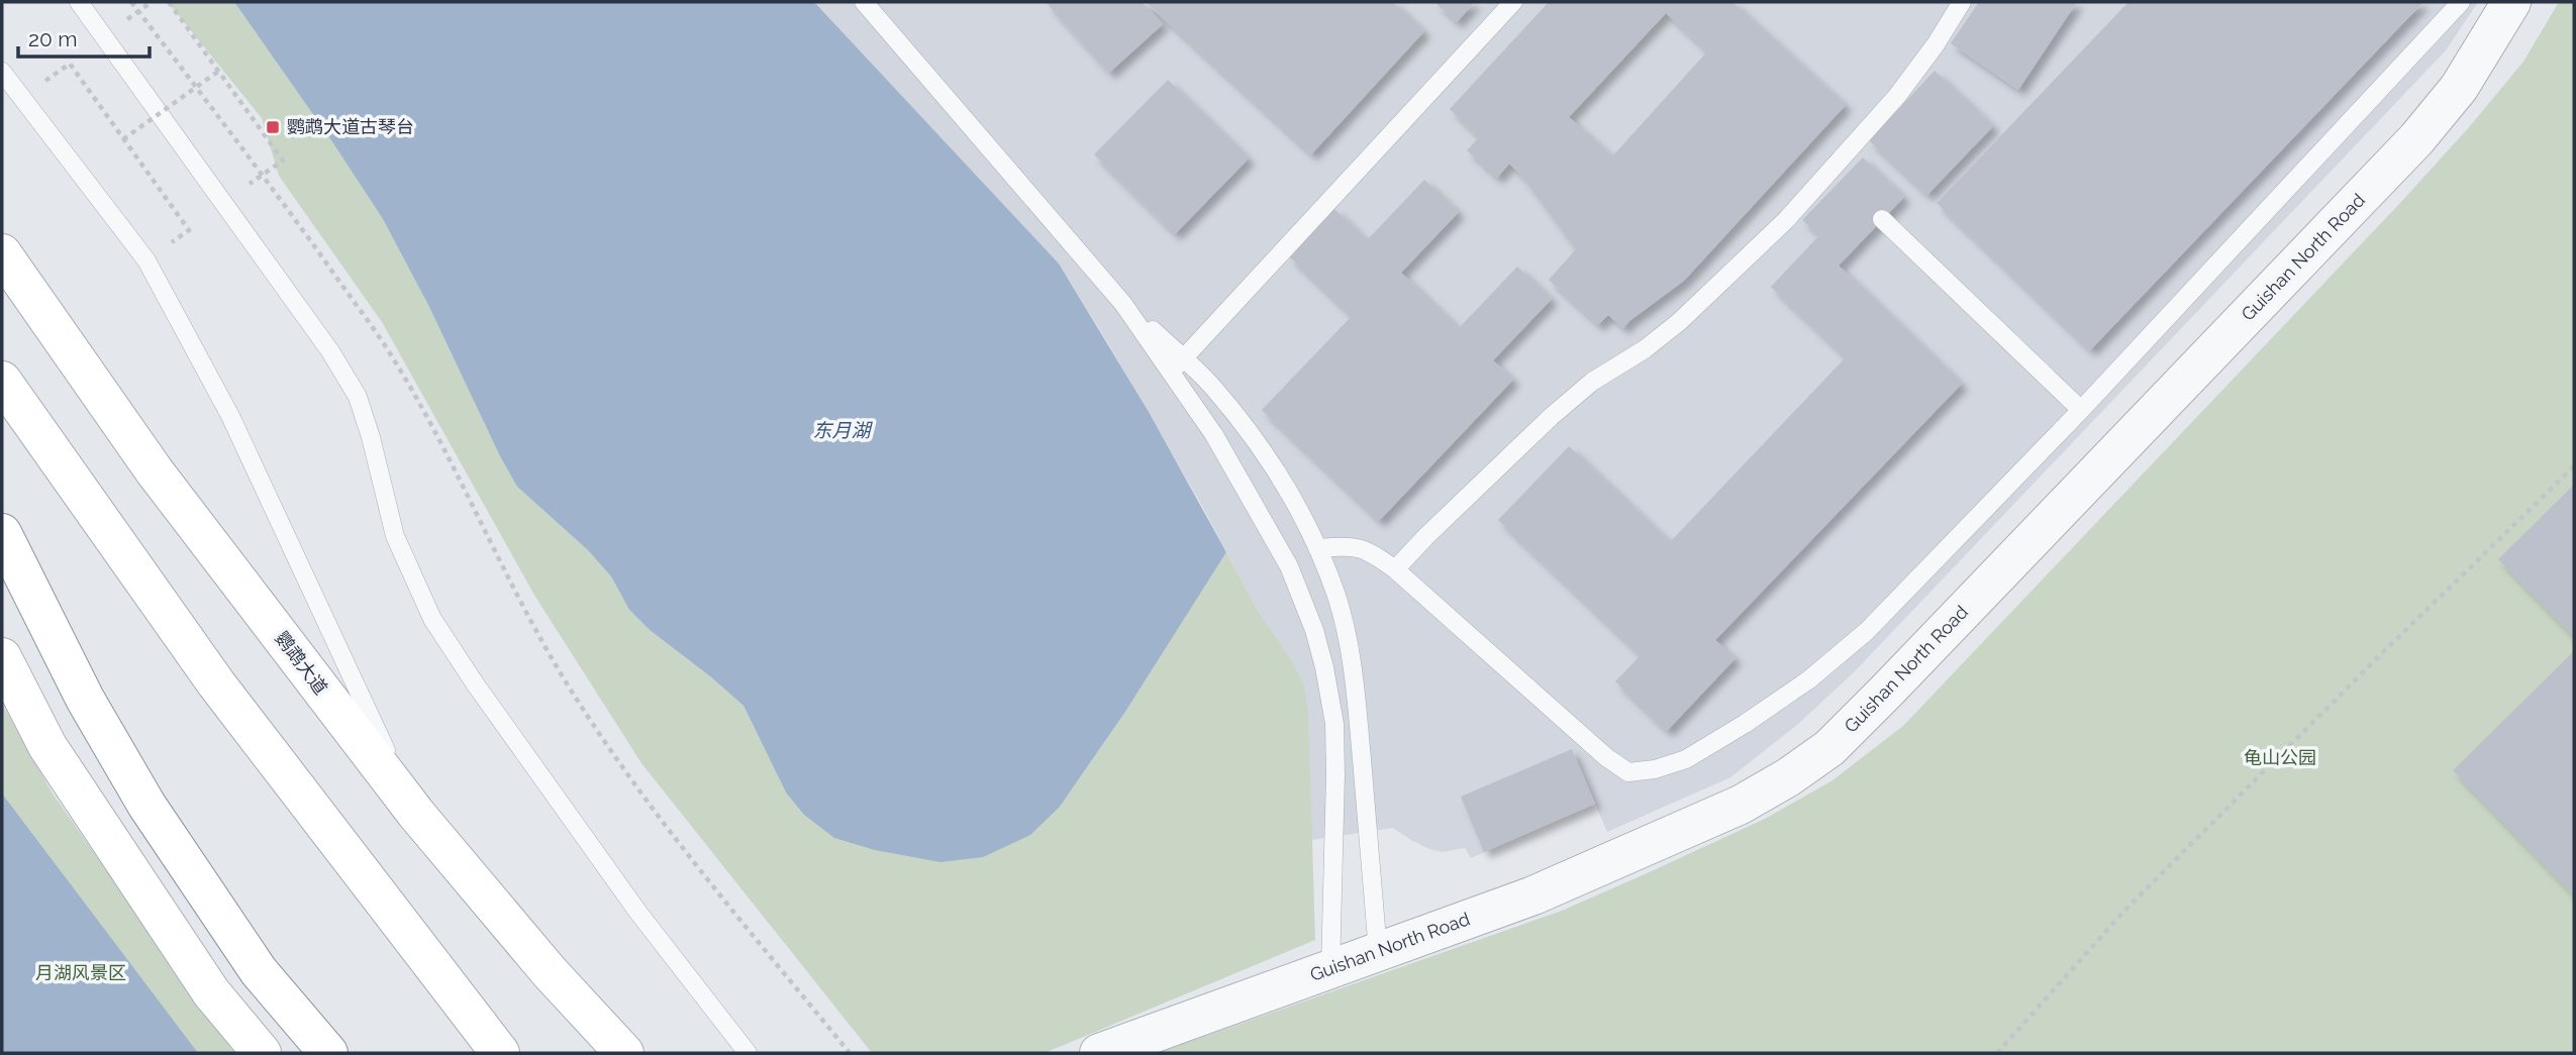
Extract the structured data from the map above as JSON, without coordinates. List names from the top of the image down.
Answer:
{
  "streets": {
    "main road": ["鹦鹉大道"],
    "street": ["Guishan North Road"]
  },
  "water": ["东月湖"],
  "parks": ["龟山公园", "月湖风景区"],
  "places": {
    "transit": ["鹦鹉大道古琴台"]
  },
  "scale_bar": "20 m"
}
